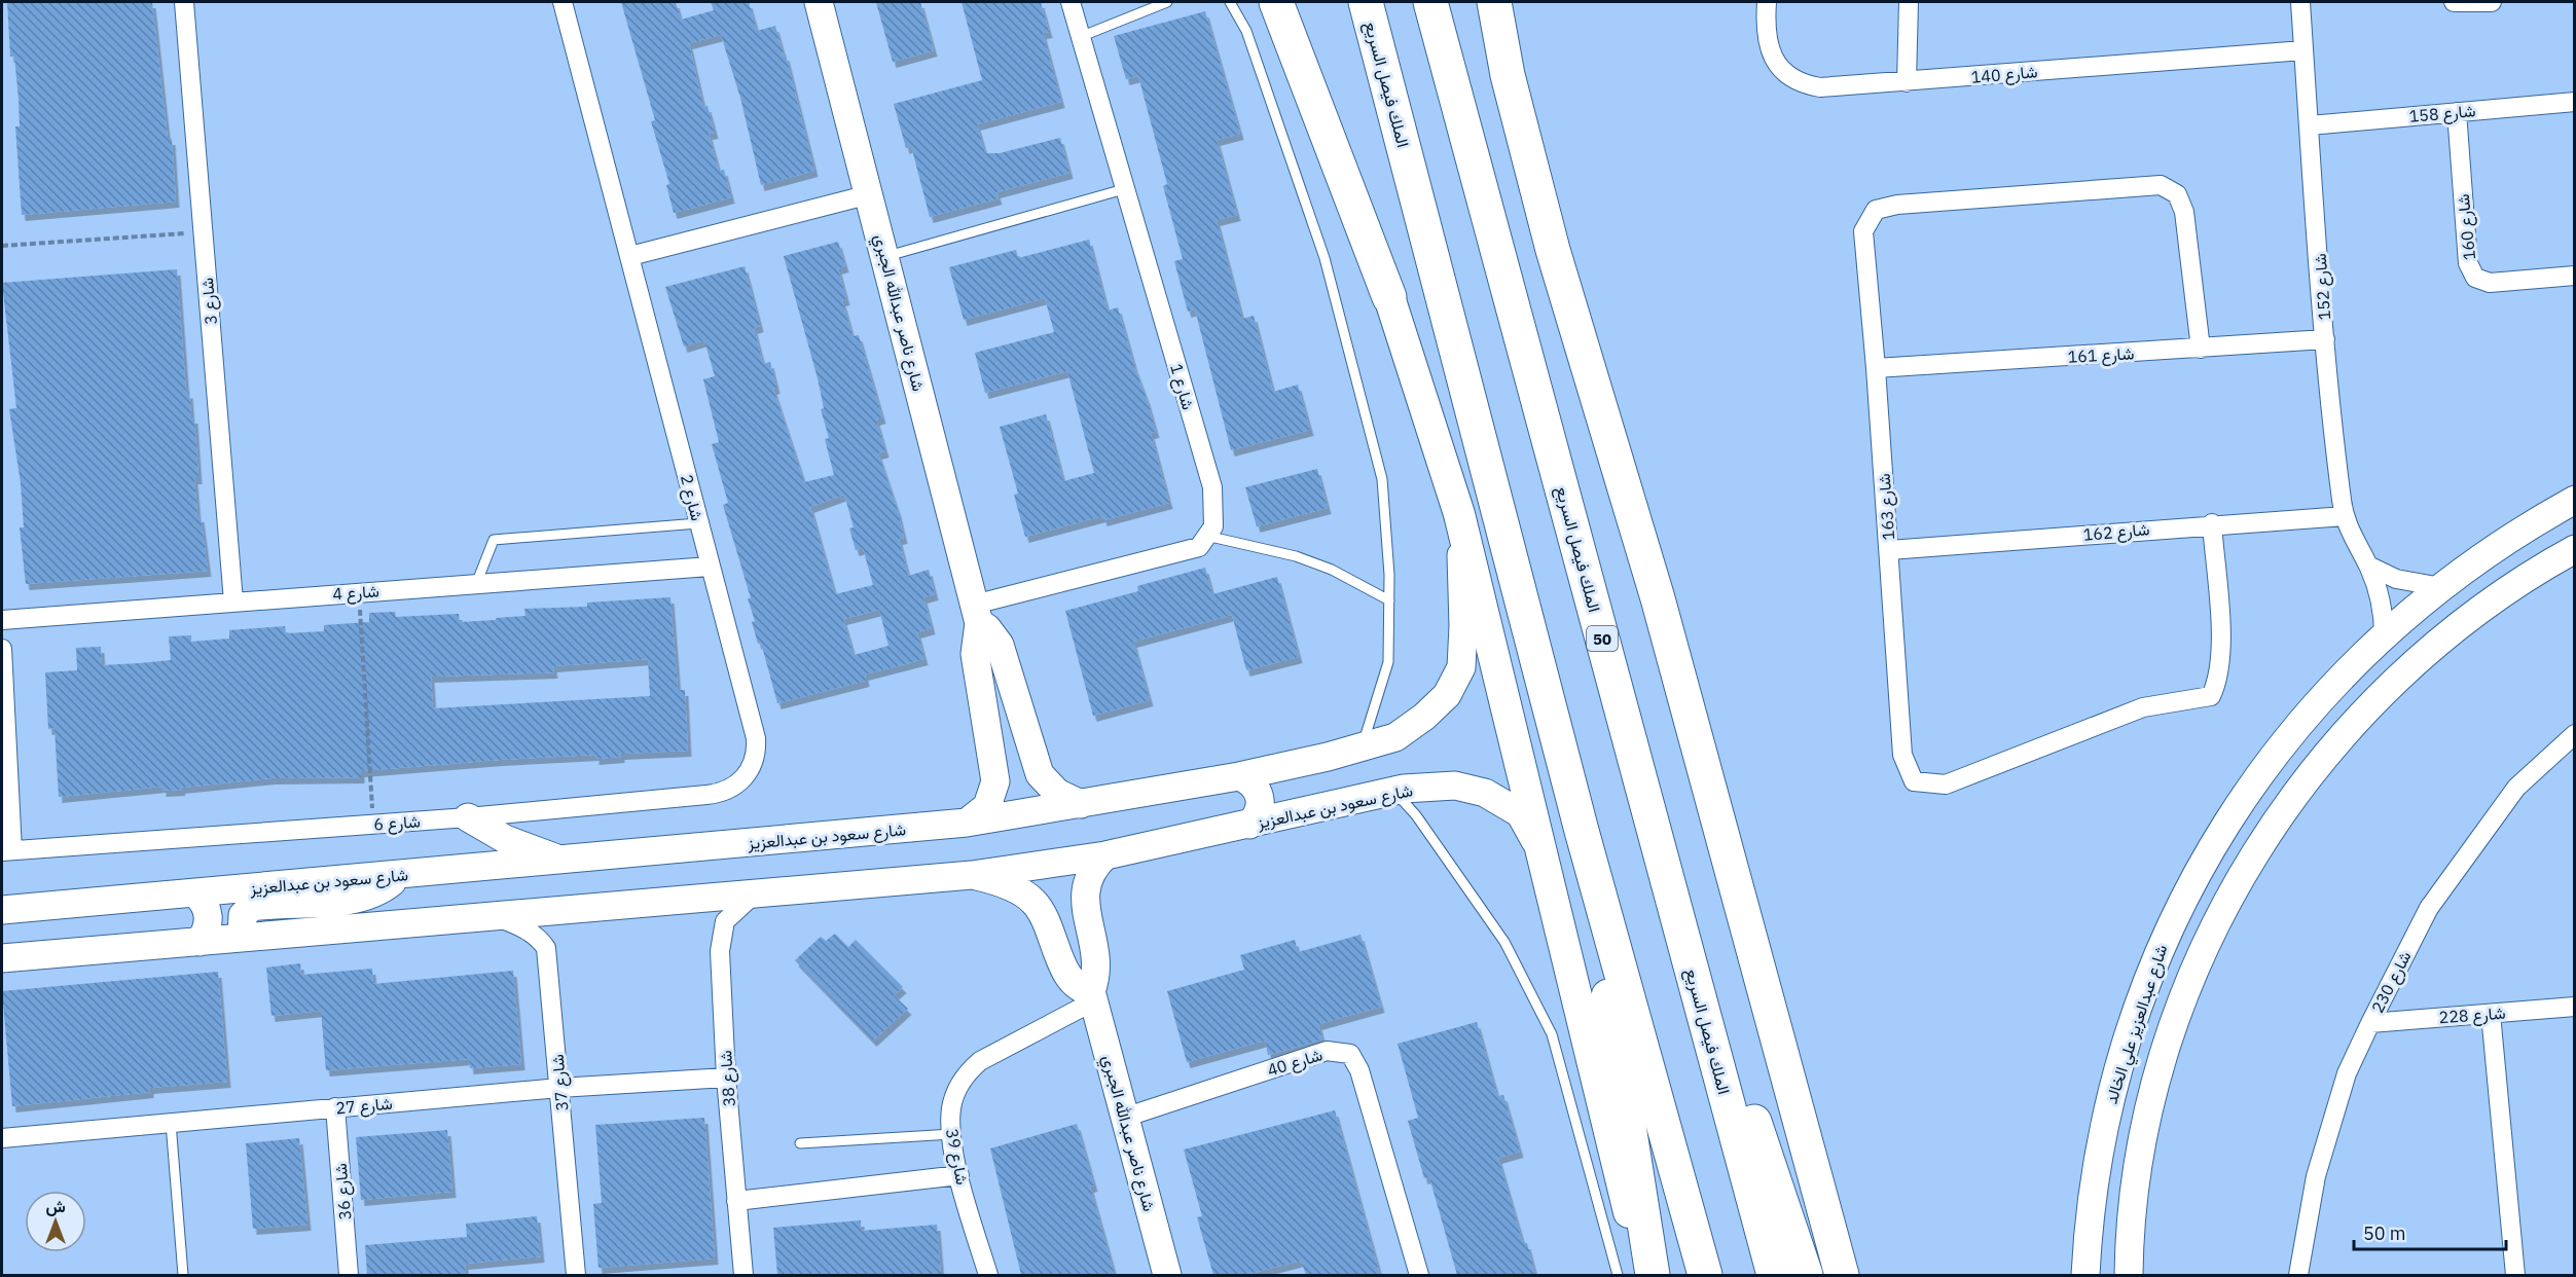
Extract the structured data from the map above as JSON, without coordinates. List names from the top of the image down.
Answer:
{
  "streets": {
    "highway": ["الملك فيصل السريع", "50"],
    "main road": ["شارع ناصر عبدالله الجبري", "شارع سعود بن عبدالعزيز", "شارع عبدالعزيز علي الخالد"],
    "street": [
      "شارع 140",
      "شارع 158",
      "شارع 160",
      "شارع 152",
      "شارع 3",
      "شارع 161",
      "شارع 1",
      "شارع 2",
      "شارع 163",
      "شارع 162",
      "شارع 4",
      "شارع 6",
      "شارع 230",
      "شارع 228",
      "شارع 40",
      "شارع 38",
      "شارع 37",
      "شارع 27",
      "شارع 39",
      "شارع 36"
    ]
  },
  "crossings": [
    ["شارع 140", "شارع 152"],
    ["شارع 158", "شارع 160"],
    ["شارع 158", "شارع 152"],
    ["شارع 152", "شارع 161"],
    ["شارع 152", "شارع 162"],
    ["شارع 152", "شارع عبدالعزيز علي الخالد"],
    ["شارع 3", "شارع 4"],
    ["شارع ناصر عبدالله الجبري", "شارع سعود بن عبدالعزيز"],
    ["شارع ناصر عبدالله الجبري", "شارع 40"],
    ["شارع ناصر عبدالله الجبري", "شارع 39"],
    ["شارع 161", "شارع 163"],
    ["شارع 2", "شارع 4"],
    ["شارع 2", "شارع 6"],
    ["شارع 163", "شارع 162"],
    ["شارع سعود بن عبدالعزيز", "شارع 38"],
    ["شارع سعود بن عبدالعزيز", "شارع 37"],
    ["شارع 230", "شارع 228"],
    ["شارع 38", "شارع 27"],
    ["شارع 37", "شارع 27"],
    ["شارع 27", "شارع 36"]
  ],
  "scale_bar": "50 m",
  "north": "top"
}
